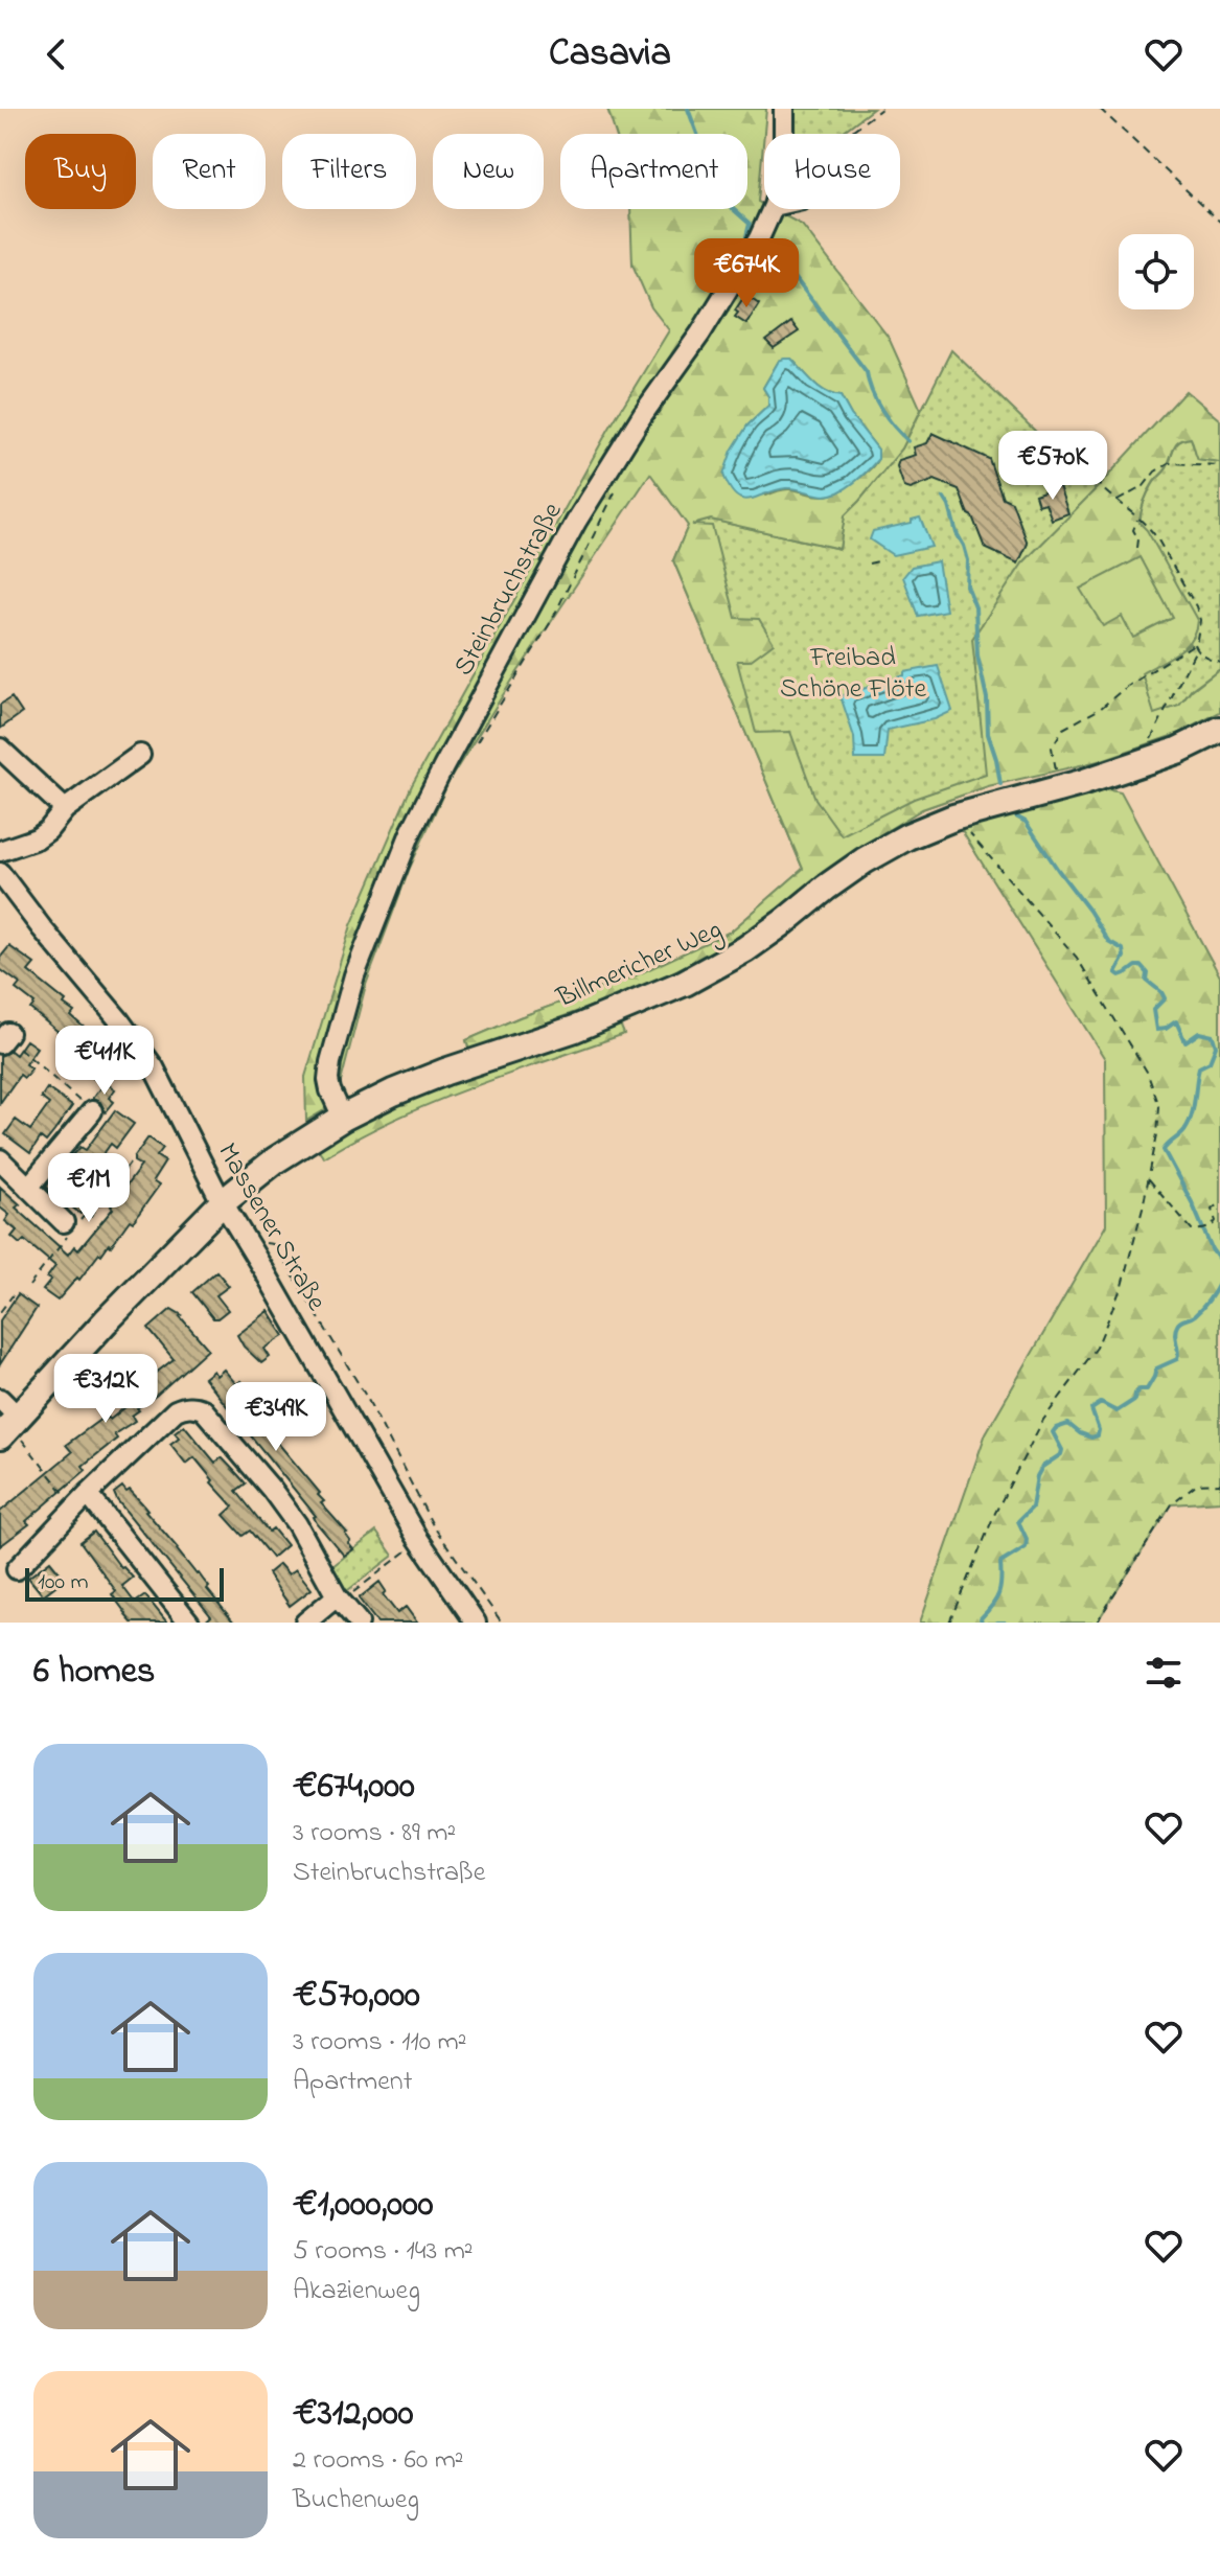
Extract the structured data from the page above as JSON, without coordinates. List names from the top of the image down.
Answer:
{
  "streets": {
    "main road": ["Billmericher Weg"],
    "street": ["Steinbruchstraße", "Massener Straße"]
  },
  "crossings": [
    ["Steinbruchstraße", "Billmericher Weg"],
    ["Billmericher Weg", "Massener Straße"]
  ],
  "parks": ["Freibad Schöne Flöte"],
  "scale_bar": "100 m",
  "page": {
    "header": "Casavia",
    "chip": [
      "Buy",
      "Rent",
      "Filters",
      "New",
      "Apartment",
      "House"
    ],
    "price": [
      "€674K",
      "€570K",
      "€411K",
      "€1M",
      "€312K",
      "€349K"
    ],
    "scale": "100 m",
    "heading": "6 homes",
    "list": [
      {
        "name": "€674,000",
        "note": "3 rooms · 89 m² · Steinbruchstraße"
      },
      {
        "name": "€570,000",
        "note": "3 rooms · 110 m² · Apartment"
      },
      {
        "name": "€1,000,000",
        "note": "5 rooms · 143 m² · Akazienweg"
      },
      {
        "name": "€312,000",
        "note": "2 rooms · 60 m² · Buchenweg"
      }
    ]
  }
}
